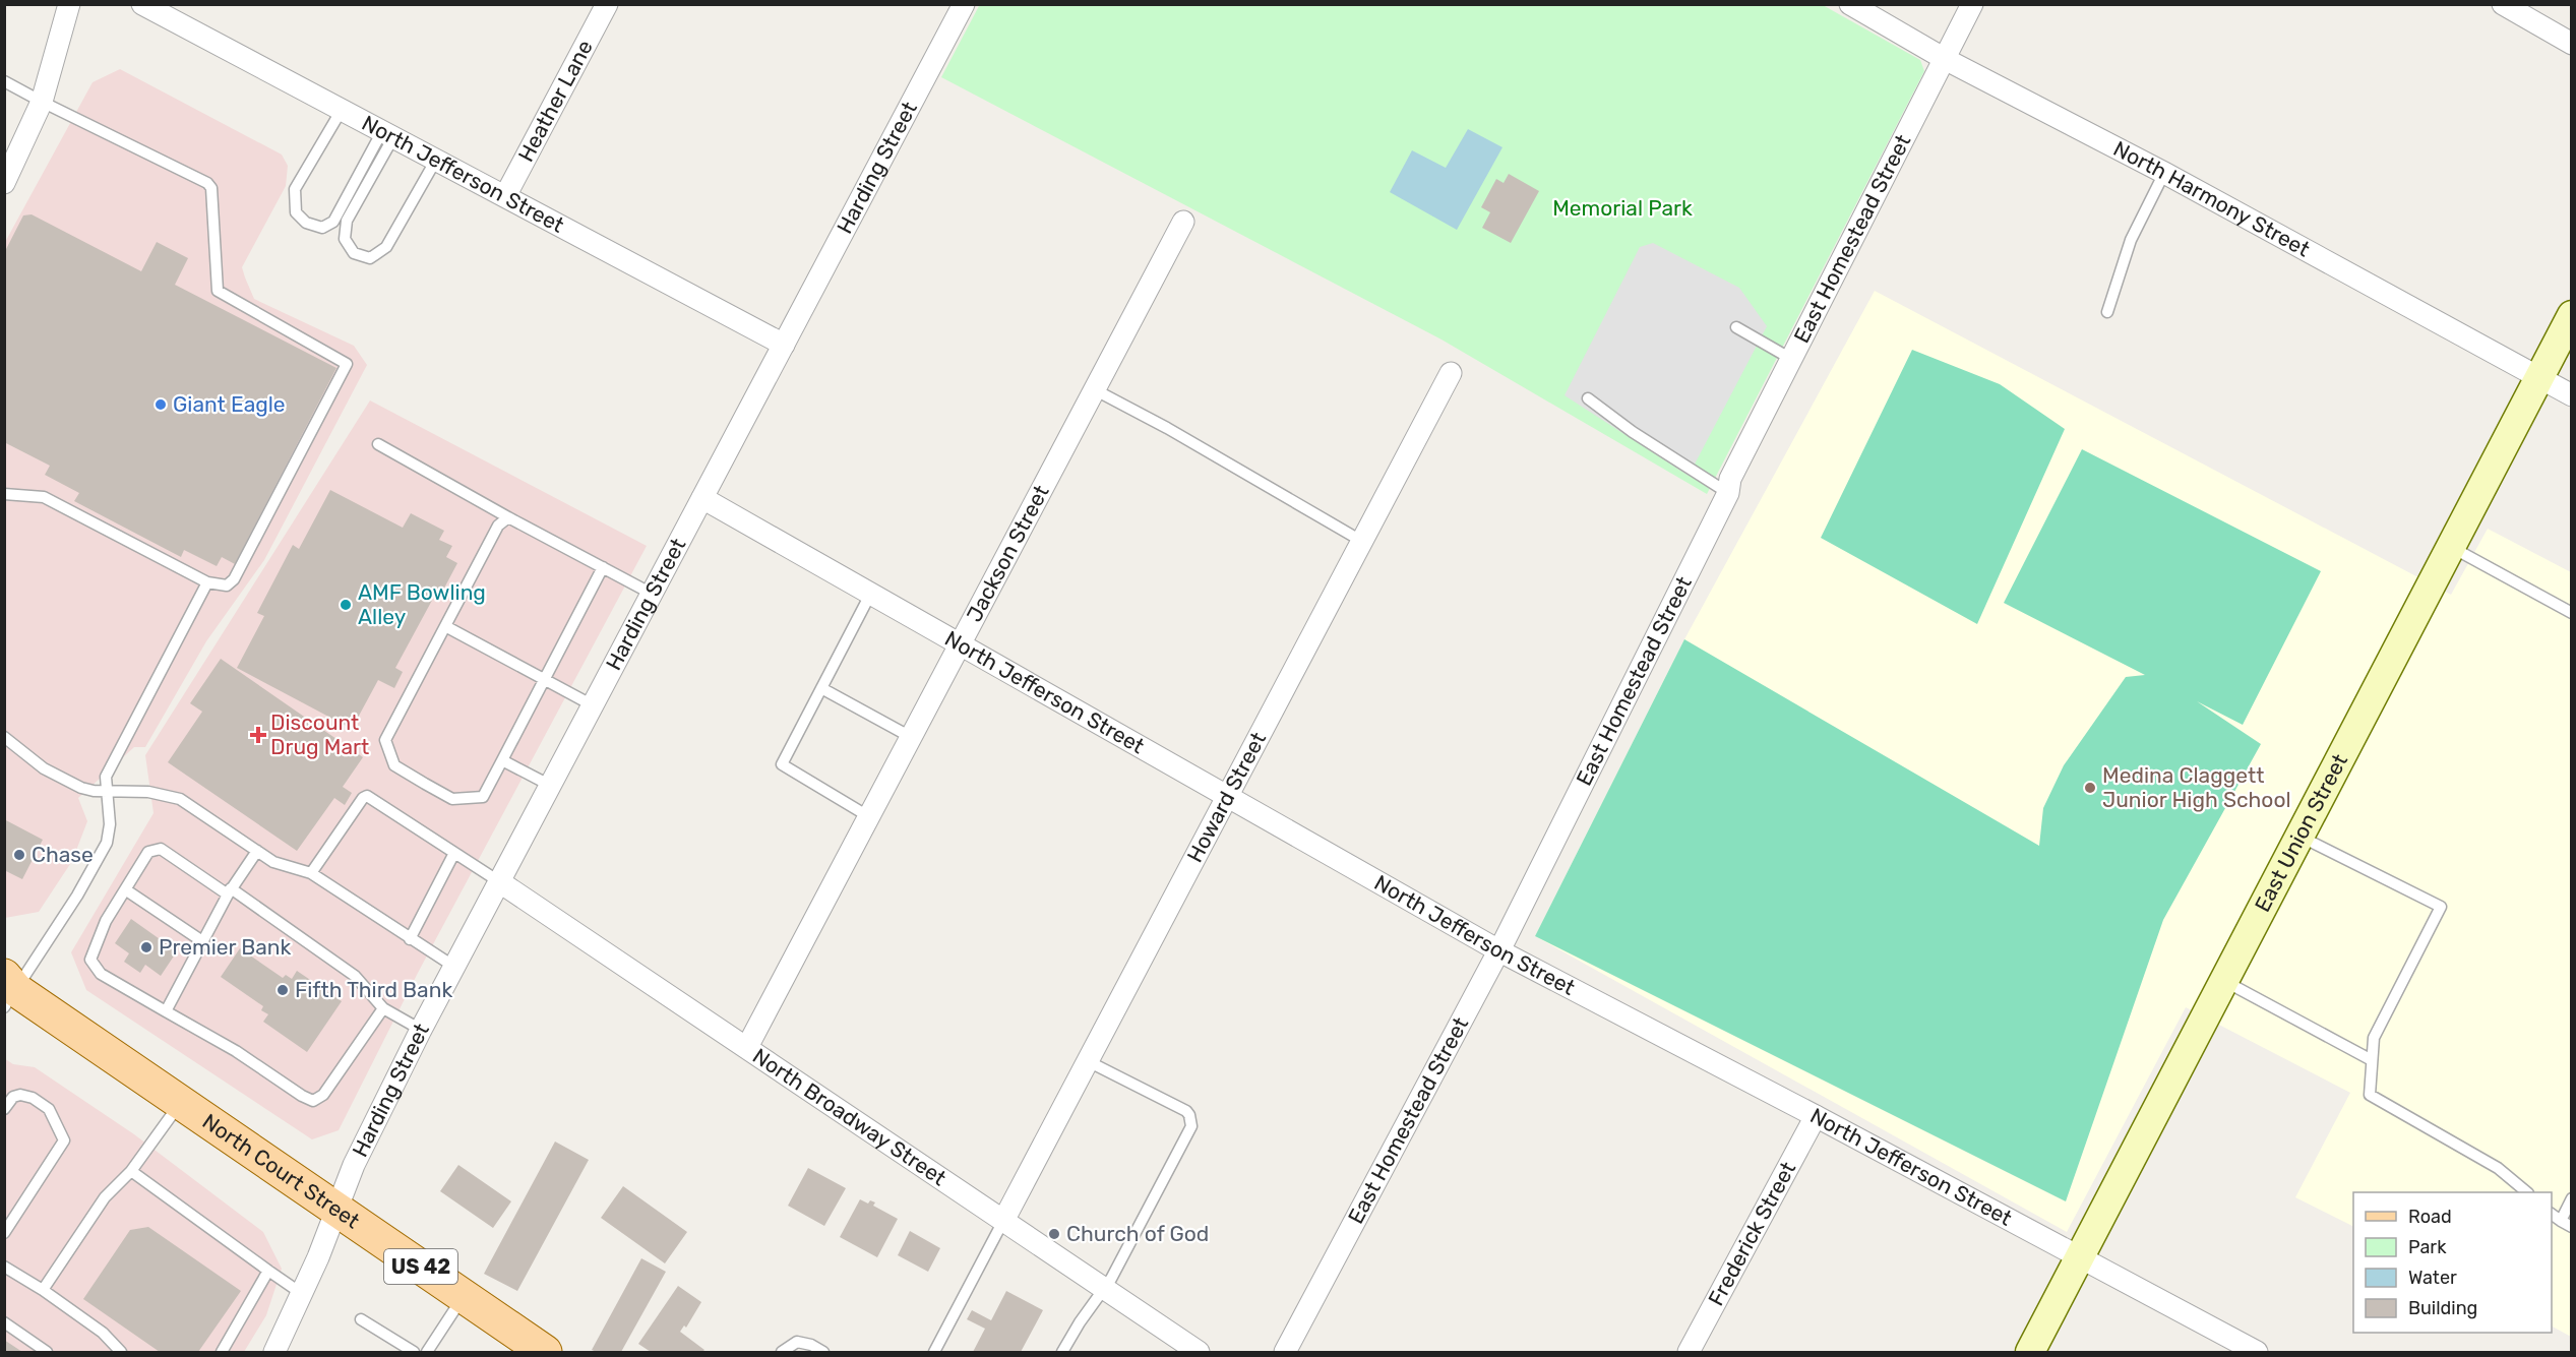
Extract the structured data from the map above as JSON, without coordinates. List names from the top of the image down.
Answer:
{
  "streets": {
    "main road": ["North Court Street", "US 42"],
    "street": [
      "Heather Lane",
      "Harding Street",
      "North Jefferson Street",
      "North Harmony Street",
      "East Homestead Street",
      "Jackson Street",
      "Howard Street",
      "East Union Street",
      "North Broadway Street",
      "Frederick Street"
    ]
  },
  "crossings": [
    ["Heather Lane", "North Jefferson Street"],
    ["Harding Street", "North Jefferson Street"],
    ["Harding Street", "North Broadway Street"],
    ["Harding Street", "North Court Street"],
    ["North Jefferson Street", "East Homestead Street"],
    ["North Jefferson Street", "Jackson Street"],
    ["North Jefferson Street", "Howard Street"],
    ["North Jefferson Street", "East Union Street"],
    ["North Jefferson Street", "Frederick Street"],
    ["North Harmony Street", "East Homestead Street"],
    ["North Harmony Street", "East Union Street"],
    ["Jackson Street", "North Broadway Street"],
    ["Howard Street", "North Broadway Street"]
  ],
  "parks": ["Memorial Park"],
  "places": {
    "other": [
      "Giant Eagle",
      "AMF Bowling Alley",
      "Medina Claggett Junior High School",
      "Chase",
      "Premier Bank",
      "Fifth Third Bank",
      "Church of God"
    ],
    "health": ["Discount Drug Mart"]
  },
  "legend": [
    "Road",
    "Park",
    "Water",
    "Building"
  ]
}
